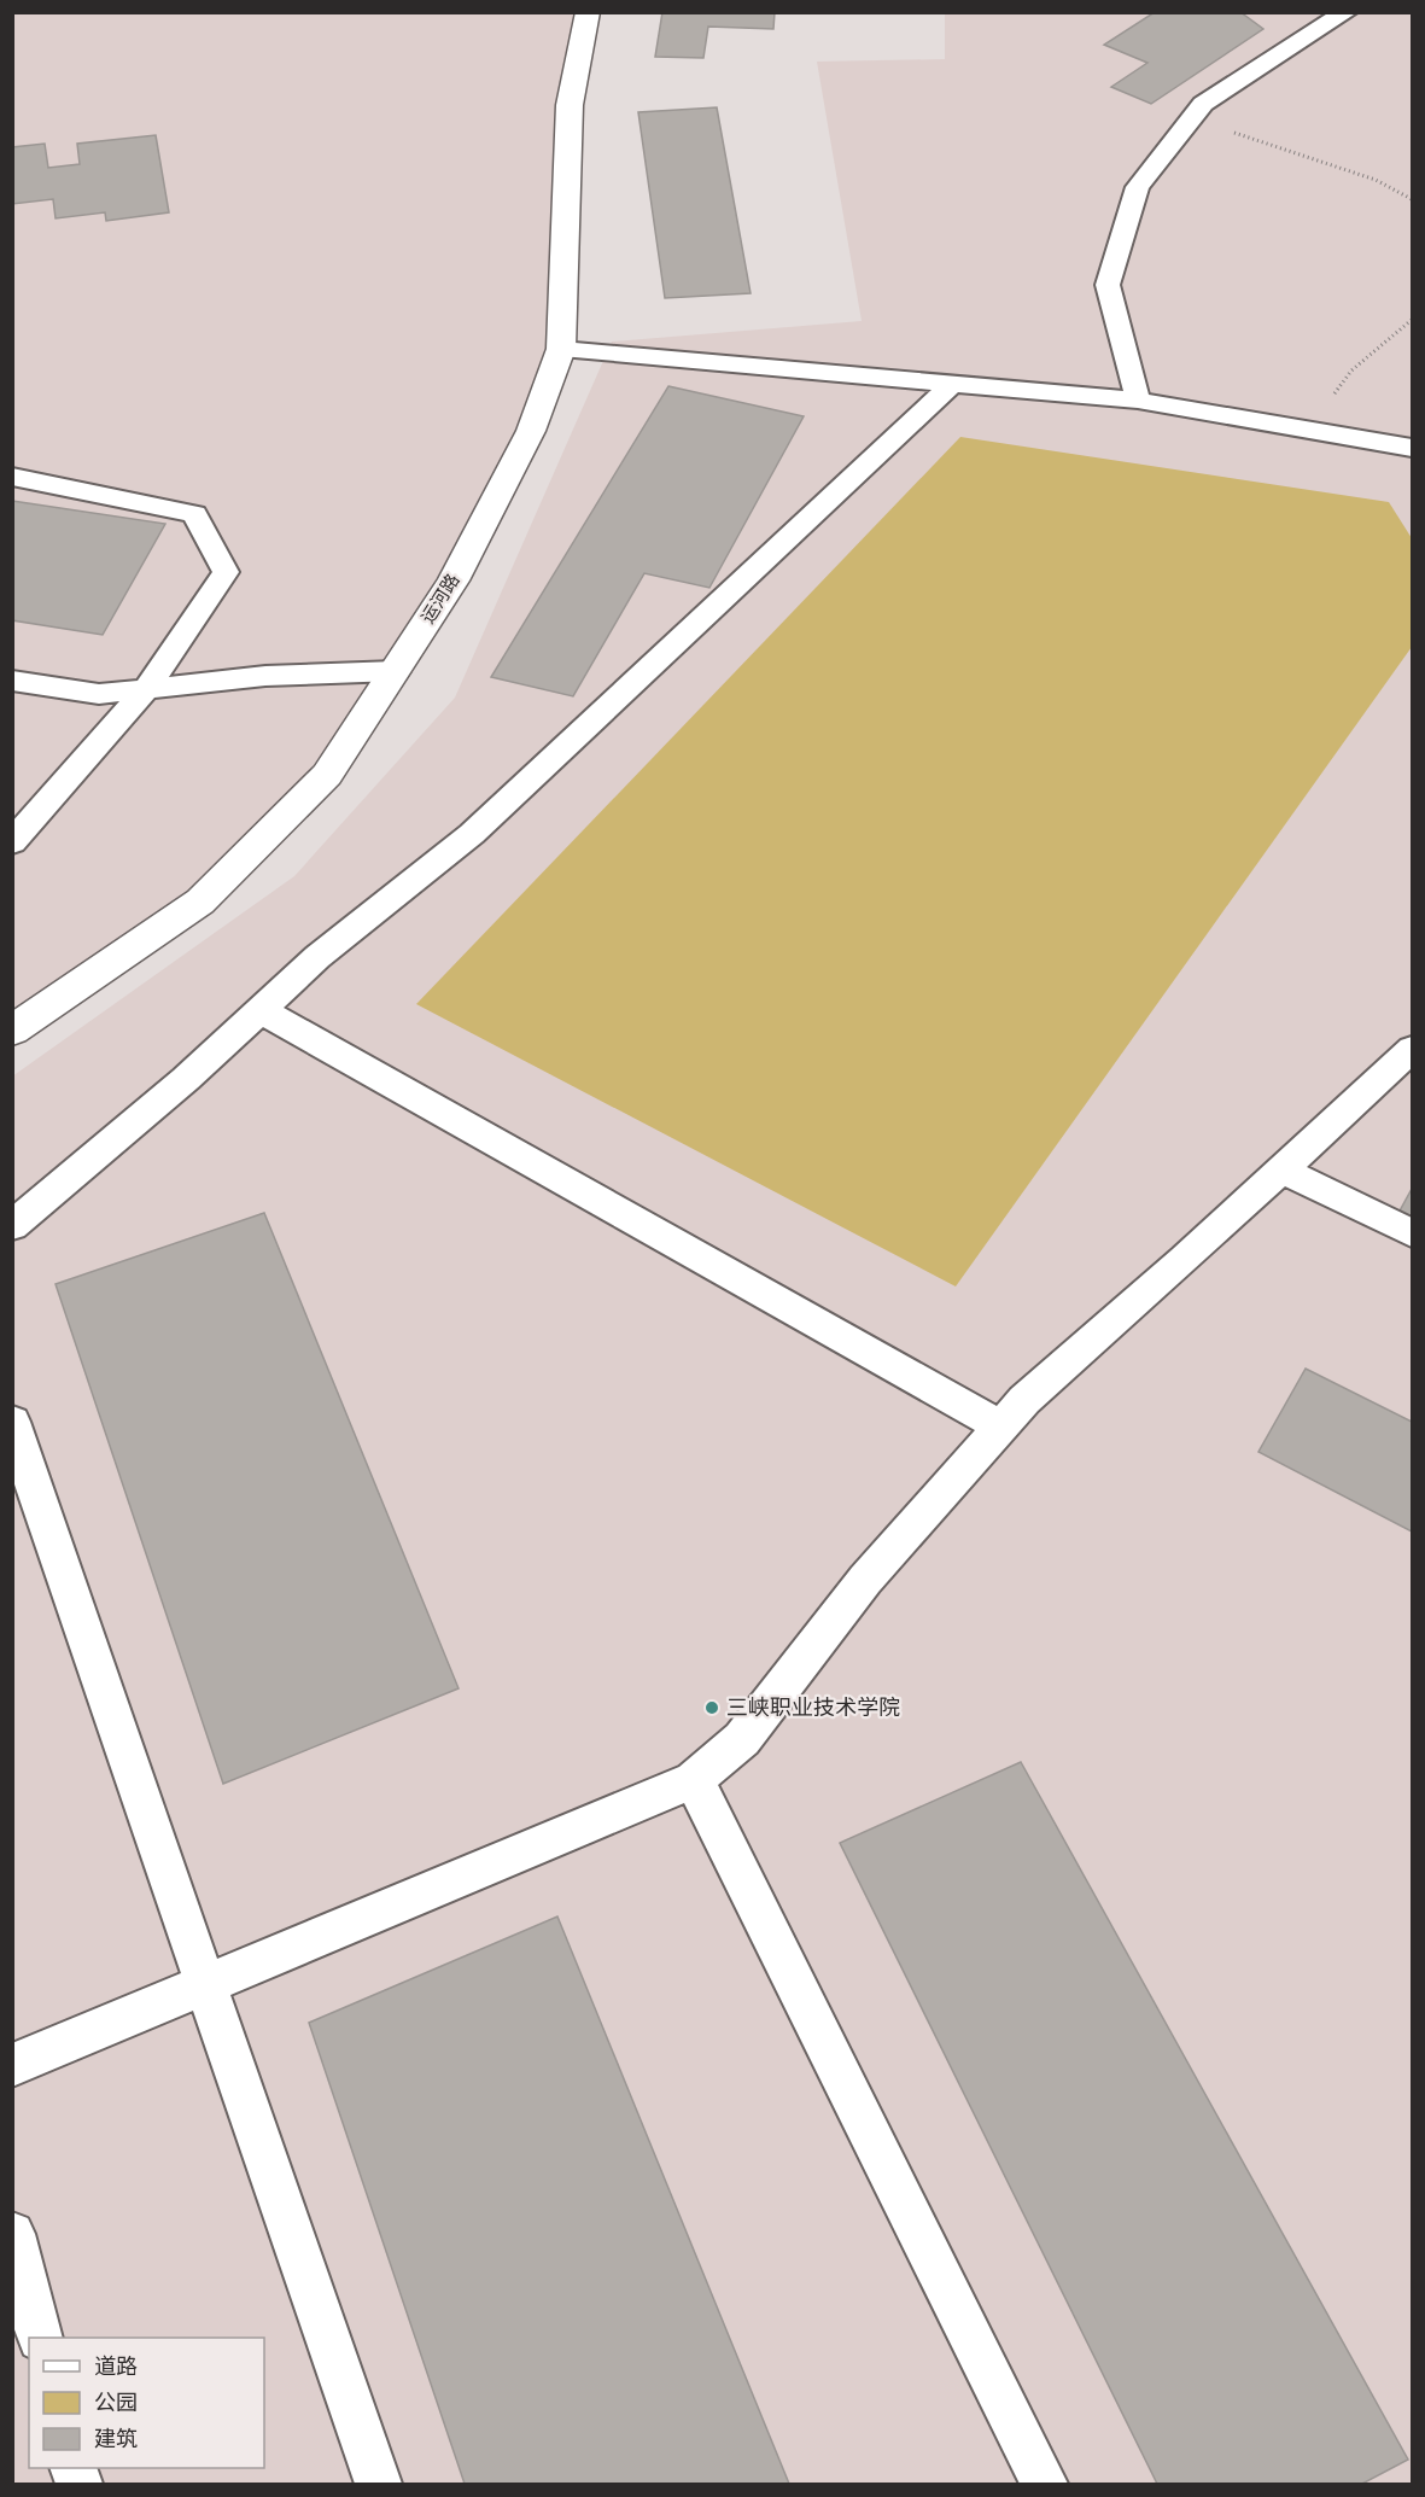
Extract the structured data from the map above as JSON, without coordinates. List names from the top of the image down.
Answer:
{
  "streets": {
    "street": ["运河路"]
  },
  "places": ["三峡职业技术学院"],
  "legend": ["道路", "公园", "建筑"]
}
